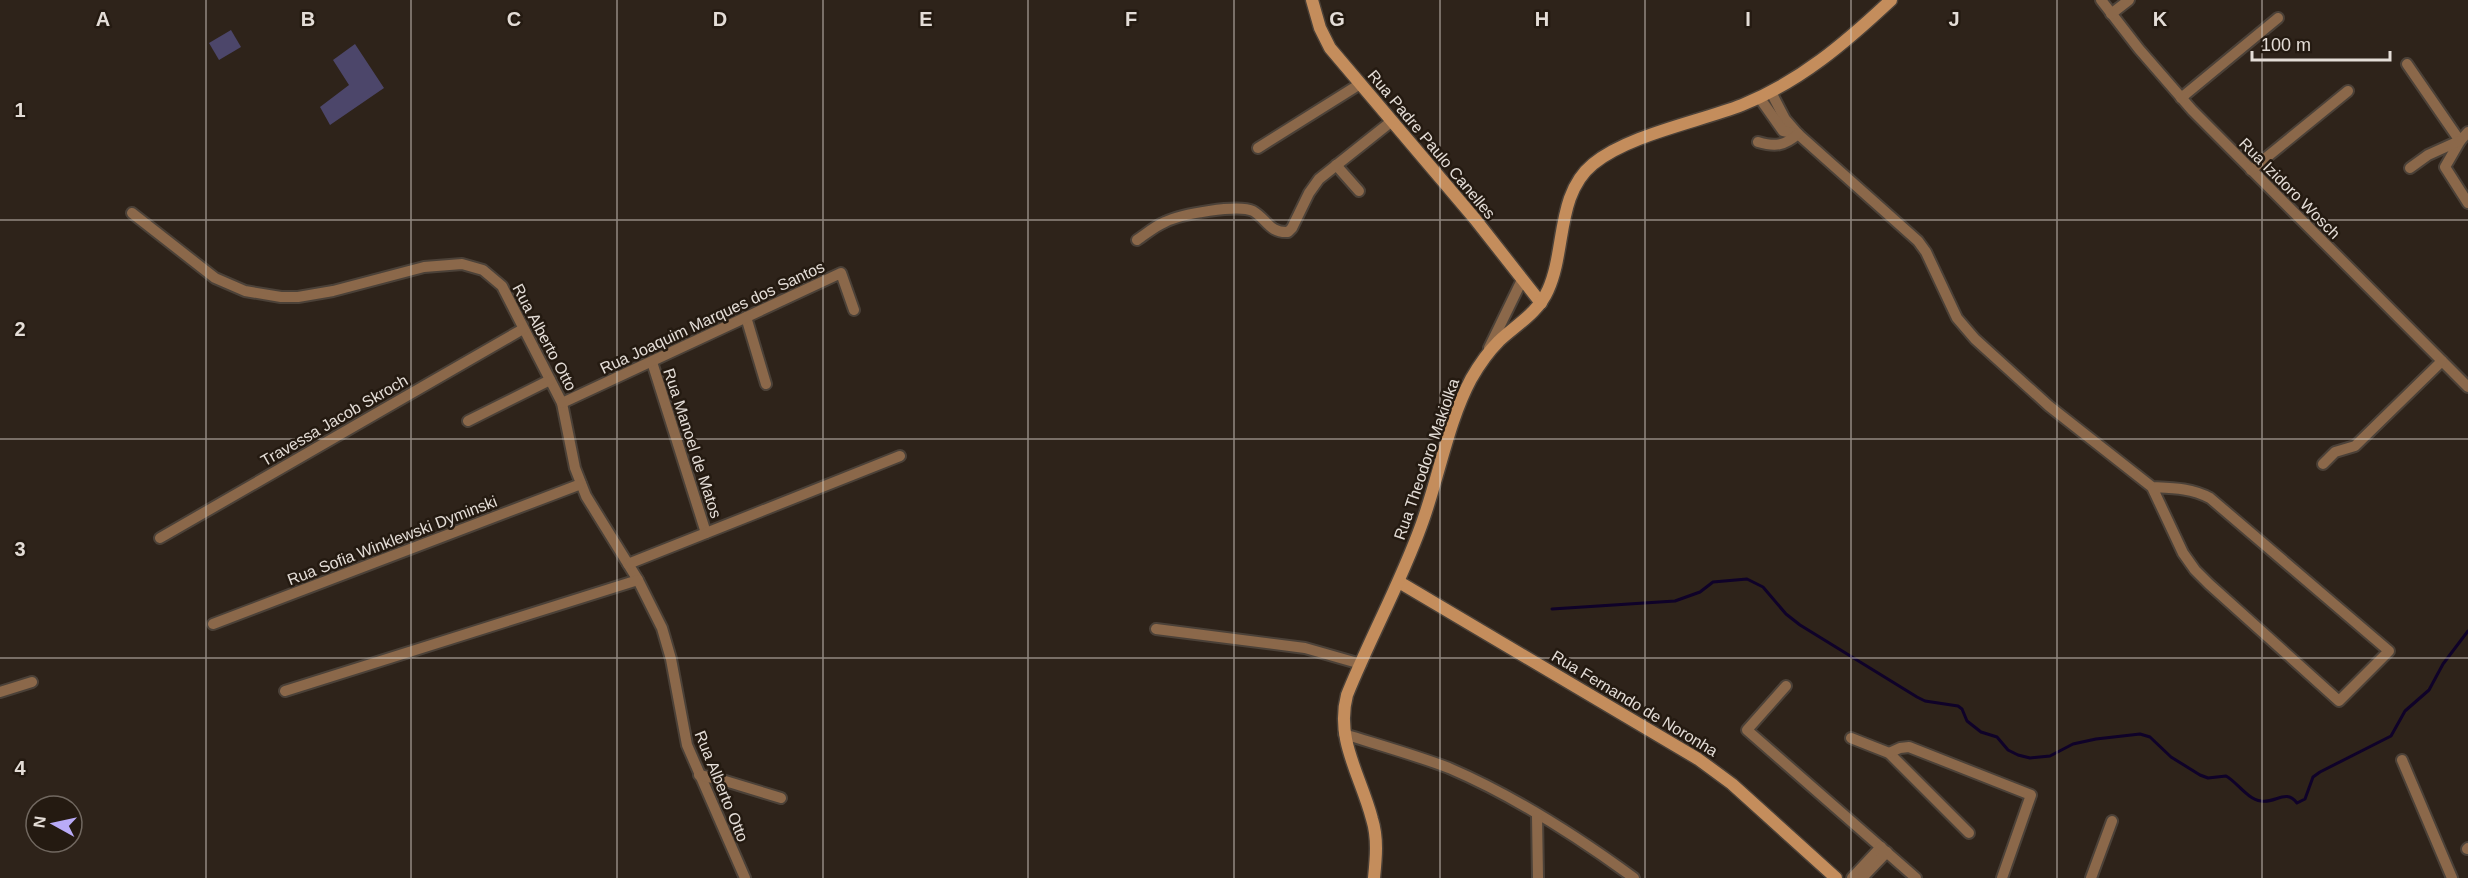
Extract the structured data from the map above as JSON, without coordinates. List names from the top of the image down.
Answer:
{
  "streets": {
    "main road": ["Rua Padre Paulo Canelles", "Rua Theodoro Makiolka", "Rua Fernando de Noronha"],
    "street": [
      "Rua Izidoro Wosch",
      "Rua Joaquim Marques dos Santos",
      "Rua Alberto Otto",
      "Travessa Jacob Skroch",
      "Rua Manoel de Matos",
      "Rua Sofia Winklewski Dyminski"
    ]
  },
  "crossings": [
    ["Rua Padre Paulo Canelles", "Rua Theodoro Makiolka"],
    ["Rua Joaquim Marques dos Santos", "Rua Alberto Otto"],
    ["Rua Joaquim Marques dos Santos", "Rua Manoel de Matos"],
    ["Rua Alberto Otto", "Travessa Jacob Skroch"],
    ["Rua Alberto Otto", "Rua Sofia Winklewski Dyminski"],
    ["Rua Theodoro Makiolka", "Rua Fernando de Noronha"]
  ],
  "scale_bar": "100 m",
  "north": "left",
  "grid": {
    "columns": [
      "A",
      "B",
      "C",
      "D",
      "E",
      "F",
      "G",
      "H",
      "I",
      "J",
      "K"
    ],
    "rows": [
      "1",
      "2",
      "3",
      "4"
    ]
  }
}
